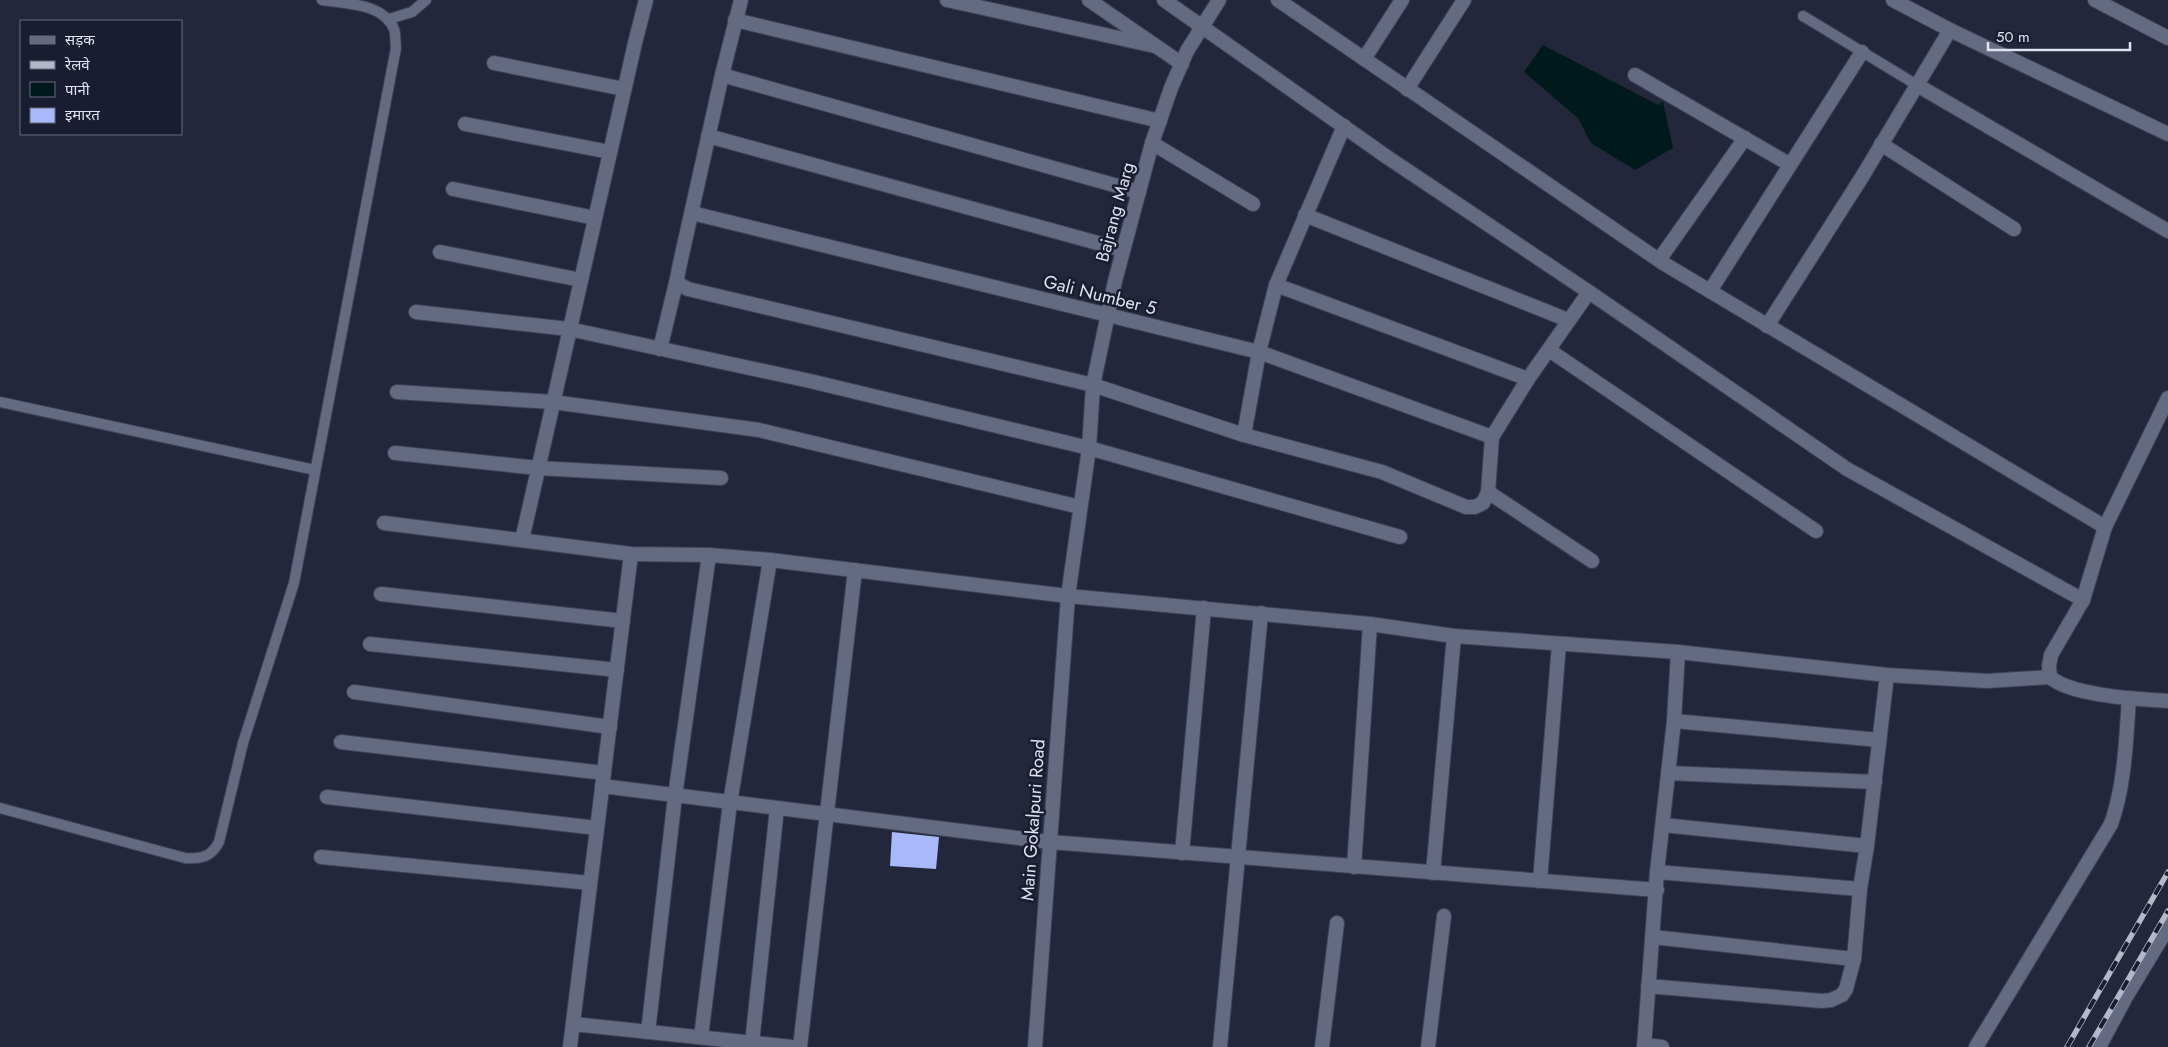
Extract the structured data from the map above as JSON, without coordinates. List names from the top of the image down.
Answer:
{
  "streets": {
    "street": ["Bajrang Marg", "Gali Number 5", "Main Gokalpuri Road"]
  },
  "crossings": [
    ["Bajrang Marg", "Gali Number 5"],
    ["Bajrang Marg", "Main Gokalpuri Road"]
  ],
  "legend": [
    "सड़क",
    "रेलवे",
    "पानी",
    "इमारत"
  ],
  "scale_bar": "50 m"
}
